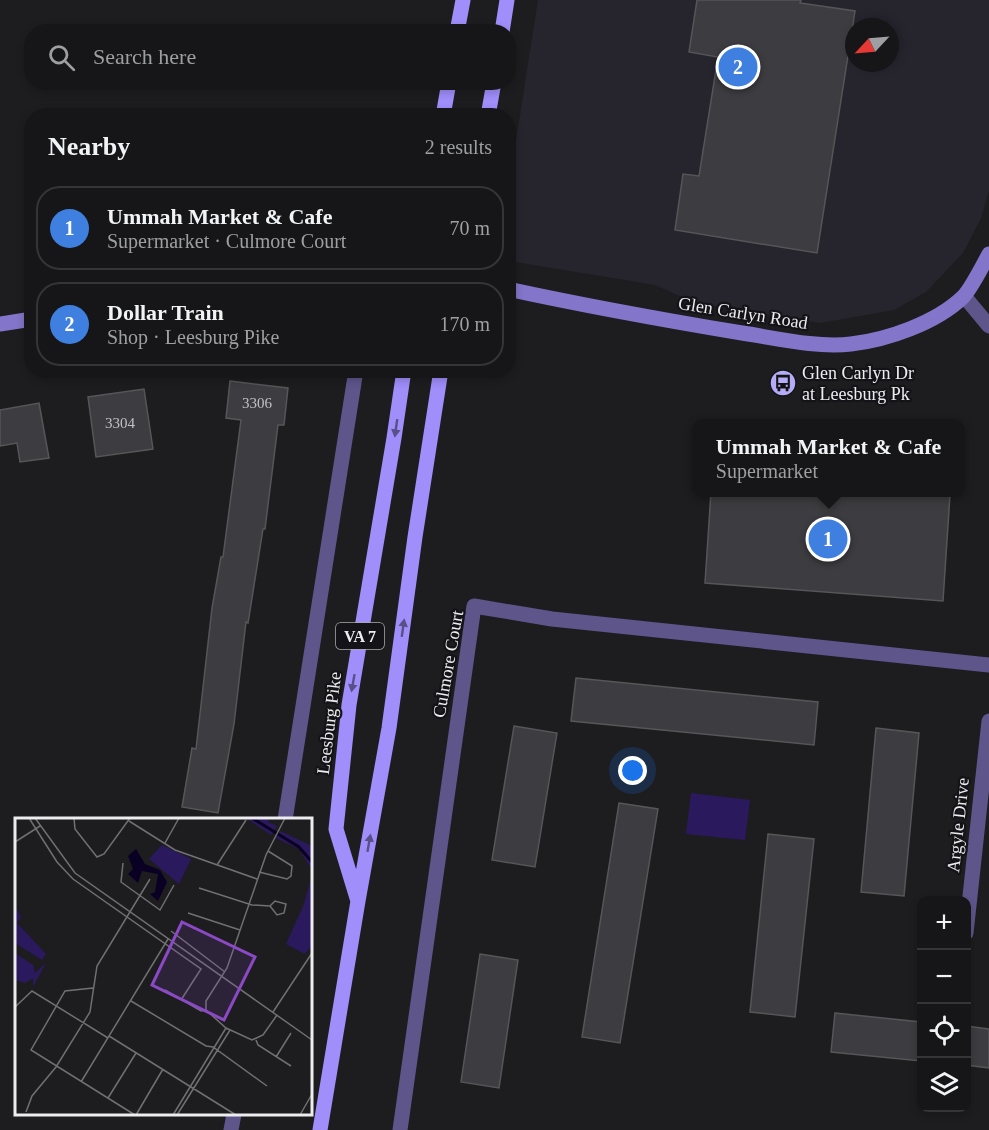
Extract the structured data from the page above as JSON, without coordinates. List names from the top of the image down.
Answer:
{
  "streets": {
    "main road": ["VA 7", "Leesburg Pike"],
    "street": ["Glen Carlyn Road", "Culmore Court", "Argyle Drive"]
  },
  "places": {
    "bus stop": ["Glen Carlyn Dr at Leesburg Pk"]
  },
  "house_numbers": ["3306", "3304"],
  "north": "bottom left",
  "page": {
    "search": "Search here",
    "pins": ["2", "1"],
    "heading": ["Nearby", "2 results"],
    "list": [
      {
        "mark": "1",
        "name": "Ummah Market & Cafe",
        "note": "Supermarket · Culmore Court",
        "value": "70 m"
      },
      {
        "mark": "2",
        "name": "Dollar Train",
        "note": "Shop · Leesburg Pike",
        "value": "170 m"
      }
    ],
    "popup": ["Ummah Market & Cafe", "Supermarket"],
    "map_buttons": ["+", "−"]
  }
}
